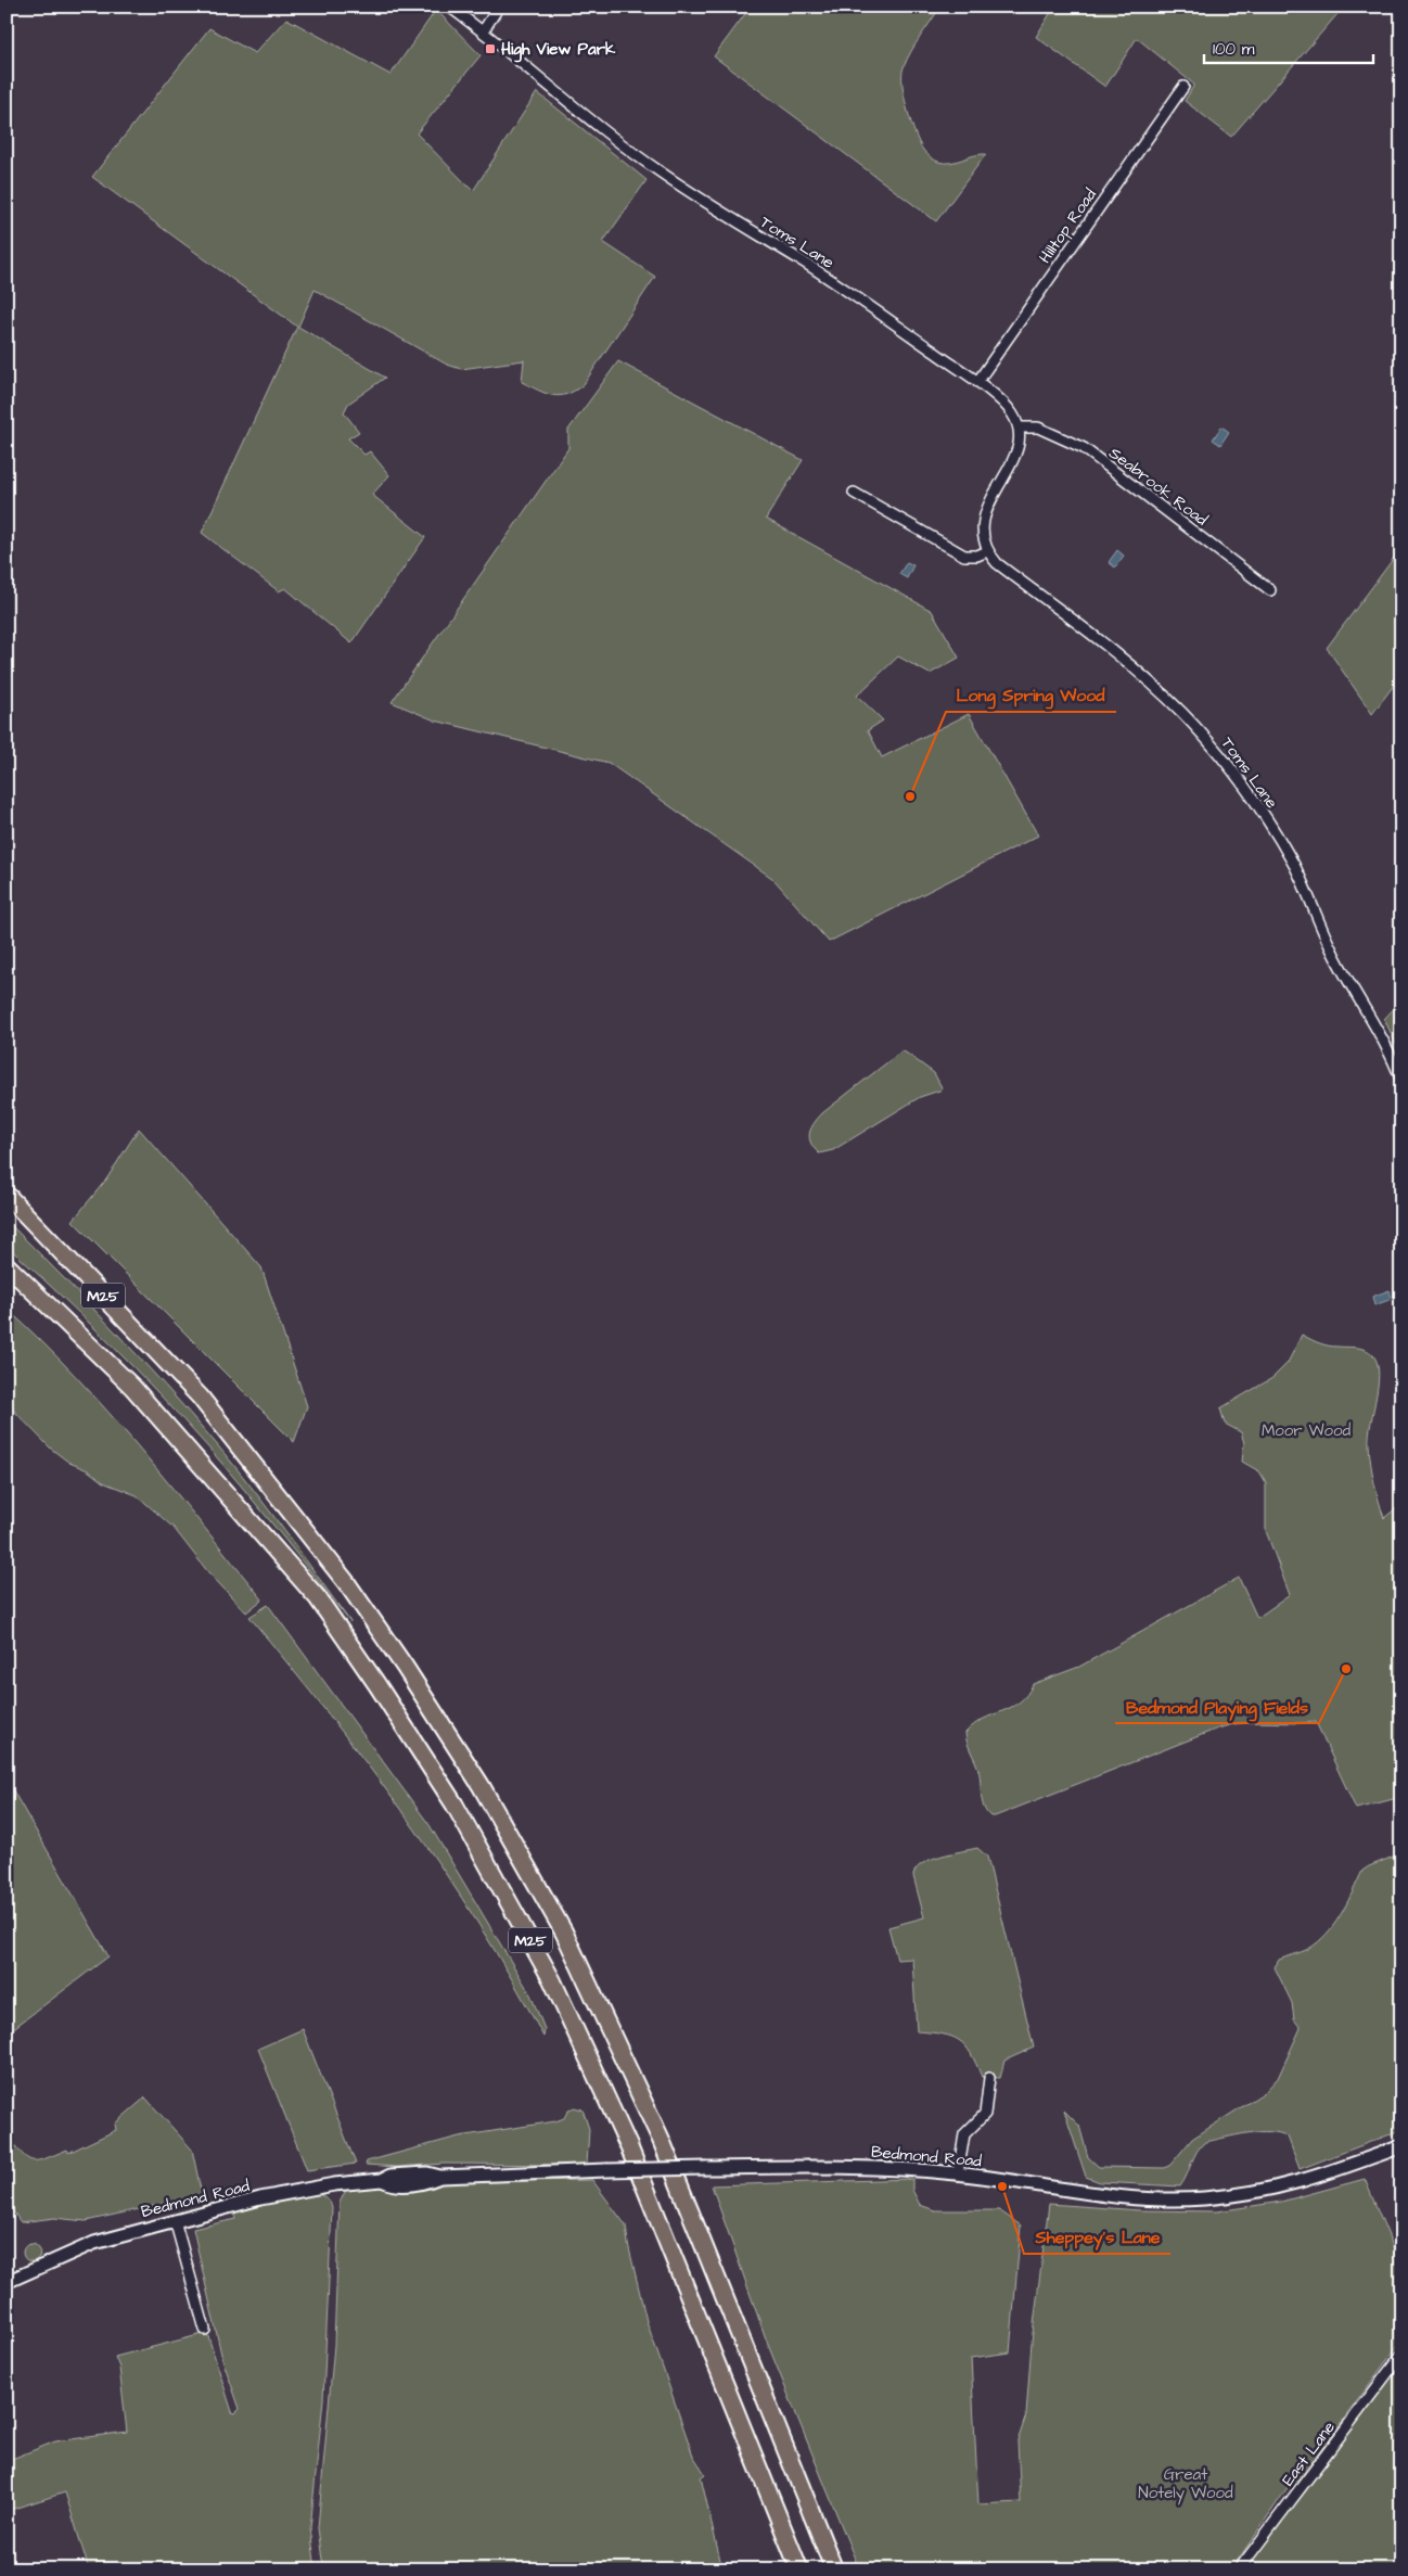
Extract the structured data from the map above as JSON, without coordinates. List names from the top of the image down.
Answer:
{
  "streets": {
    "highway": ["M25"],
    "street": [
      "Hilltop Road",
      "Toms Lane",
      "Seabrook Road",
      "Bedmond Road",
      "East Lane"
    ]
  },
  "crossings": [
    ["Hilltop Road", "Toms Lane"],
    ["Toms Lane", "Seabrook Road"]
  ],
  "parks": ["Moor Wood", "Great Notely Wood"],
  "places": {
    "transit": ["High View Park"],
    "other": ["Long Spring Wood", "Bedmond Playing Fields", "Sheppey's Lane"]
  },
  "scale_bar": "100 m"
}
